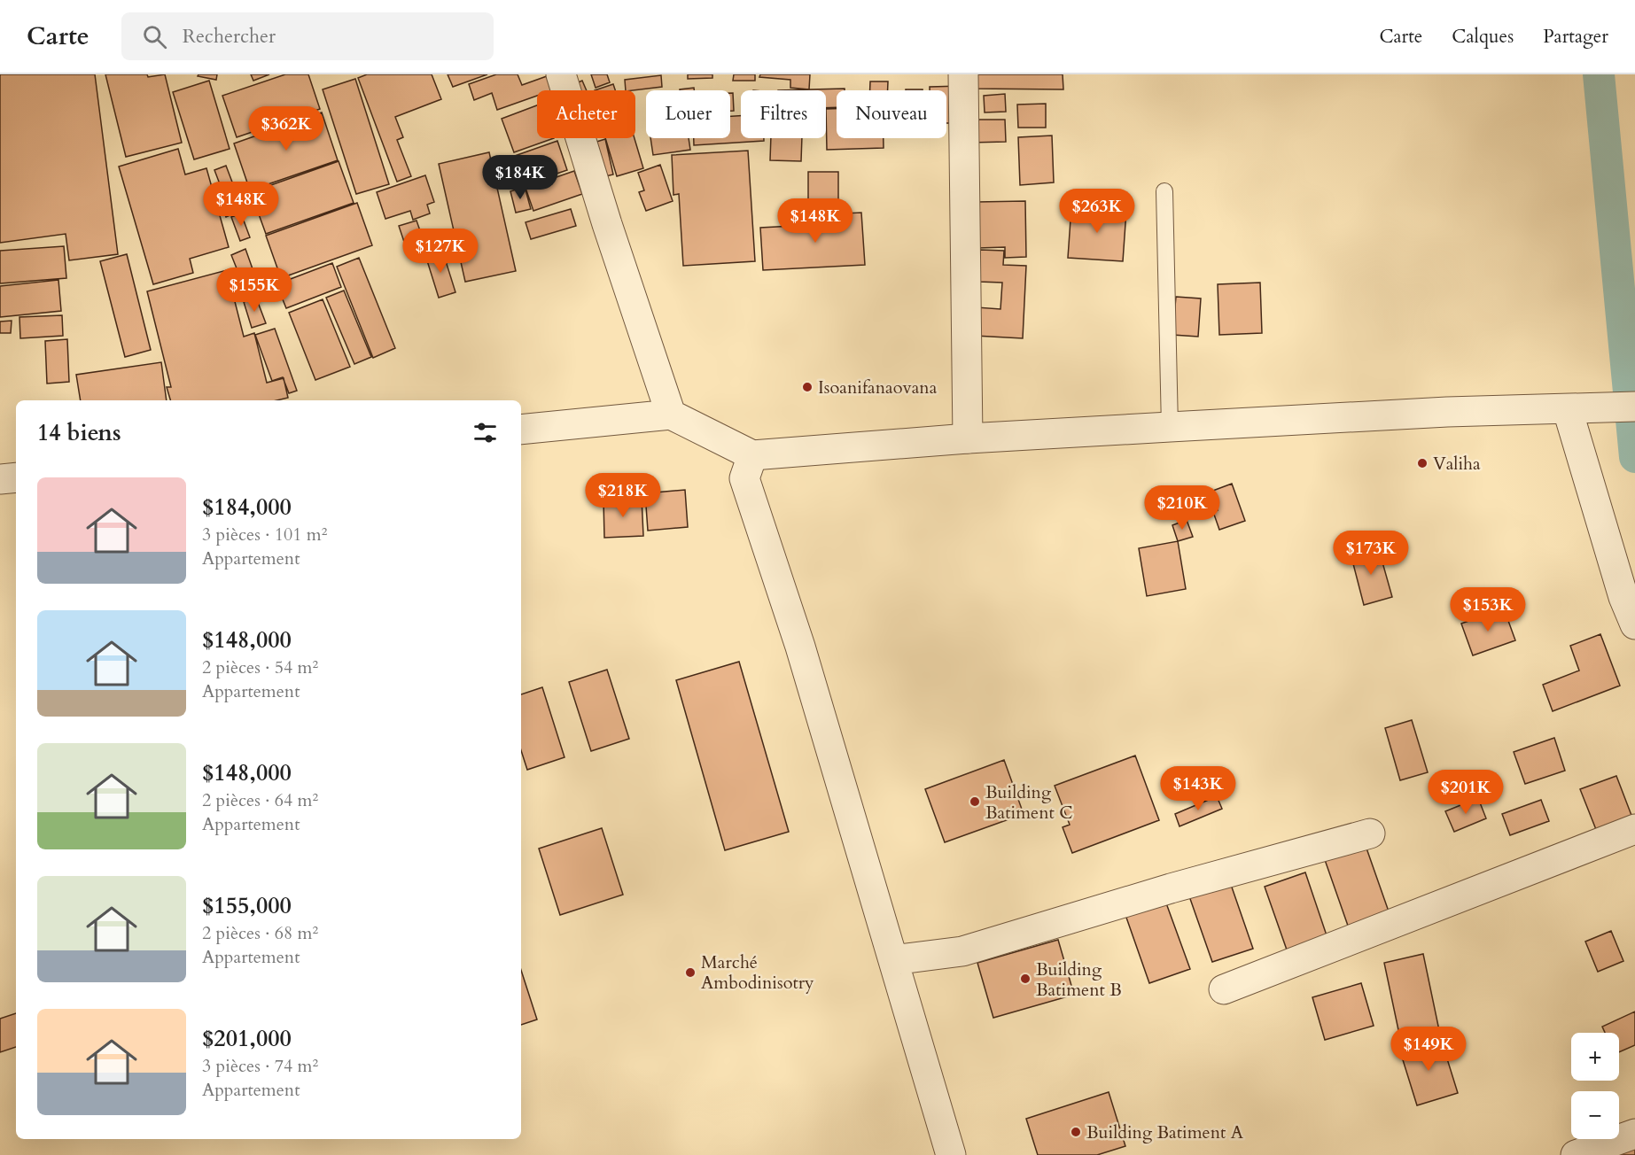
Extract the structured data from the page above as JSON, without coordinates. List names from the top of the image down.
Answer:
{
  "places": [
    "Isoanifanaovana",
    "Valiha",
    "Building Batiment C",
    "Marché Ambodinisotry",
    "Building Batiment B",
    "Building Batiment A"
  ],
  "page": {
    "header": "Carte",
    "search": "Rechercher",
    "nav": ["Carte", "Calques", "Partager"],
    "chip": [
      "Acheter",
      "Louer",
      "Filtres",
      "Nouveau"
    ],
    "price": [
      "$362K",
      "$184K",
      "$148K",
      "$263K",
      "$148K",
      "$127K",
      "$155K",
      "$218K",
      "$210K",
      "$173K",
      "$153K",
      "$143K",
      "$201K",
      "$149K"
    ],
    "heading": "14 biens",
    "list": [
      {
        "name": "$184,000",
        "note": "3 pièces · 101 m² · Appartement"
      },
      {
        "name": "$148,000",
        "note": "2 pièces · 54 m² · Appartement"
      },
      {
        "name": "$148,000",
        "note": "2 pièces · 64 m² · Appartement"
      },
      {
        "name": "$155,000",
        "note": "2 pièces · 68 m² · Appartement"
      },
      {
        "name": "$201,000",
        "note": "3 pièces · 74 m² · Appartement"
      }
    ],
    "map_buttons": ["+", "−"]
  }
}
